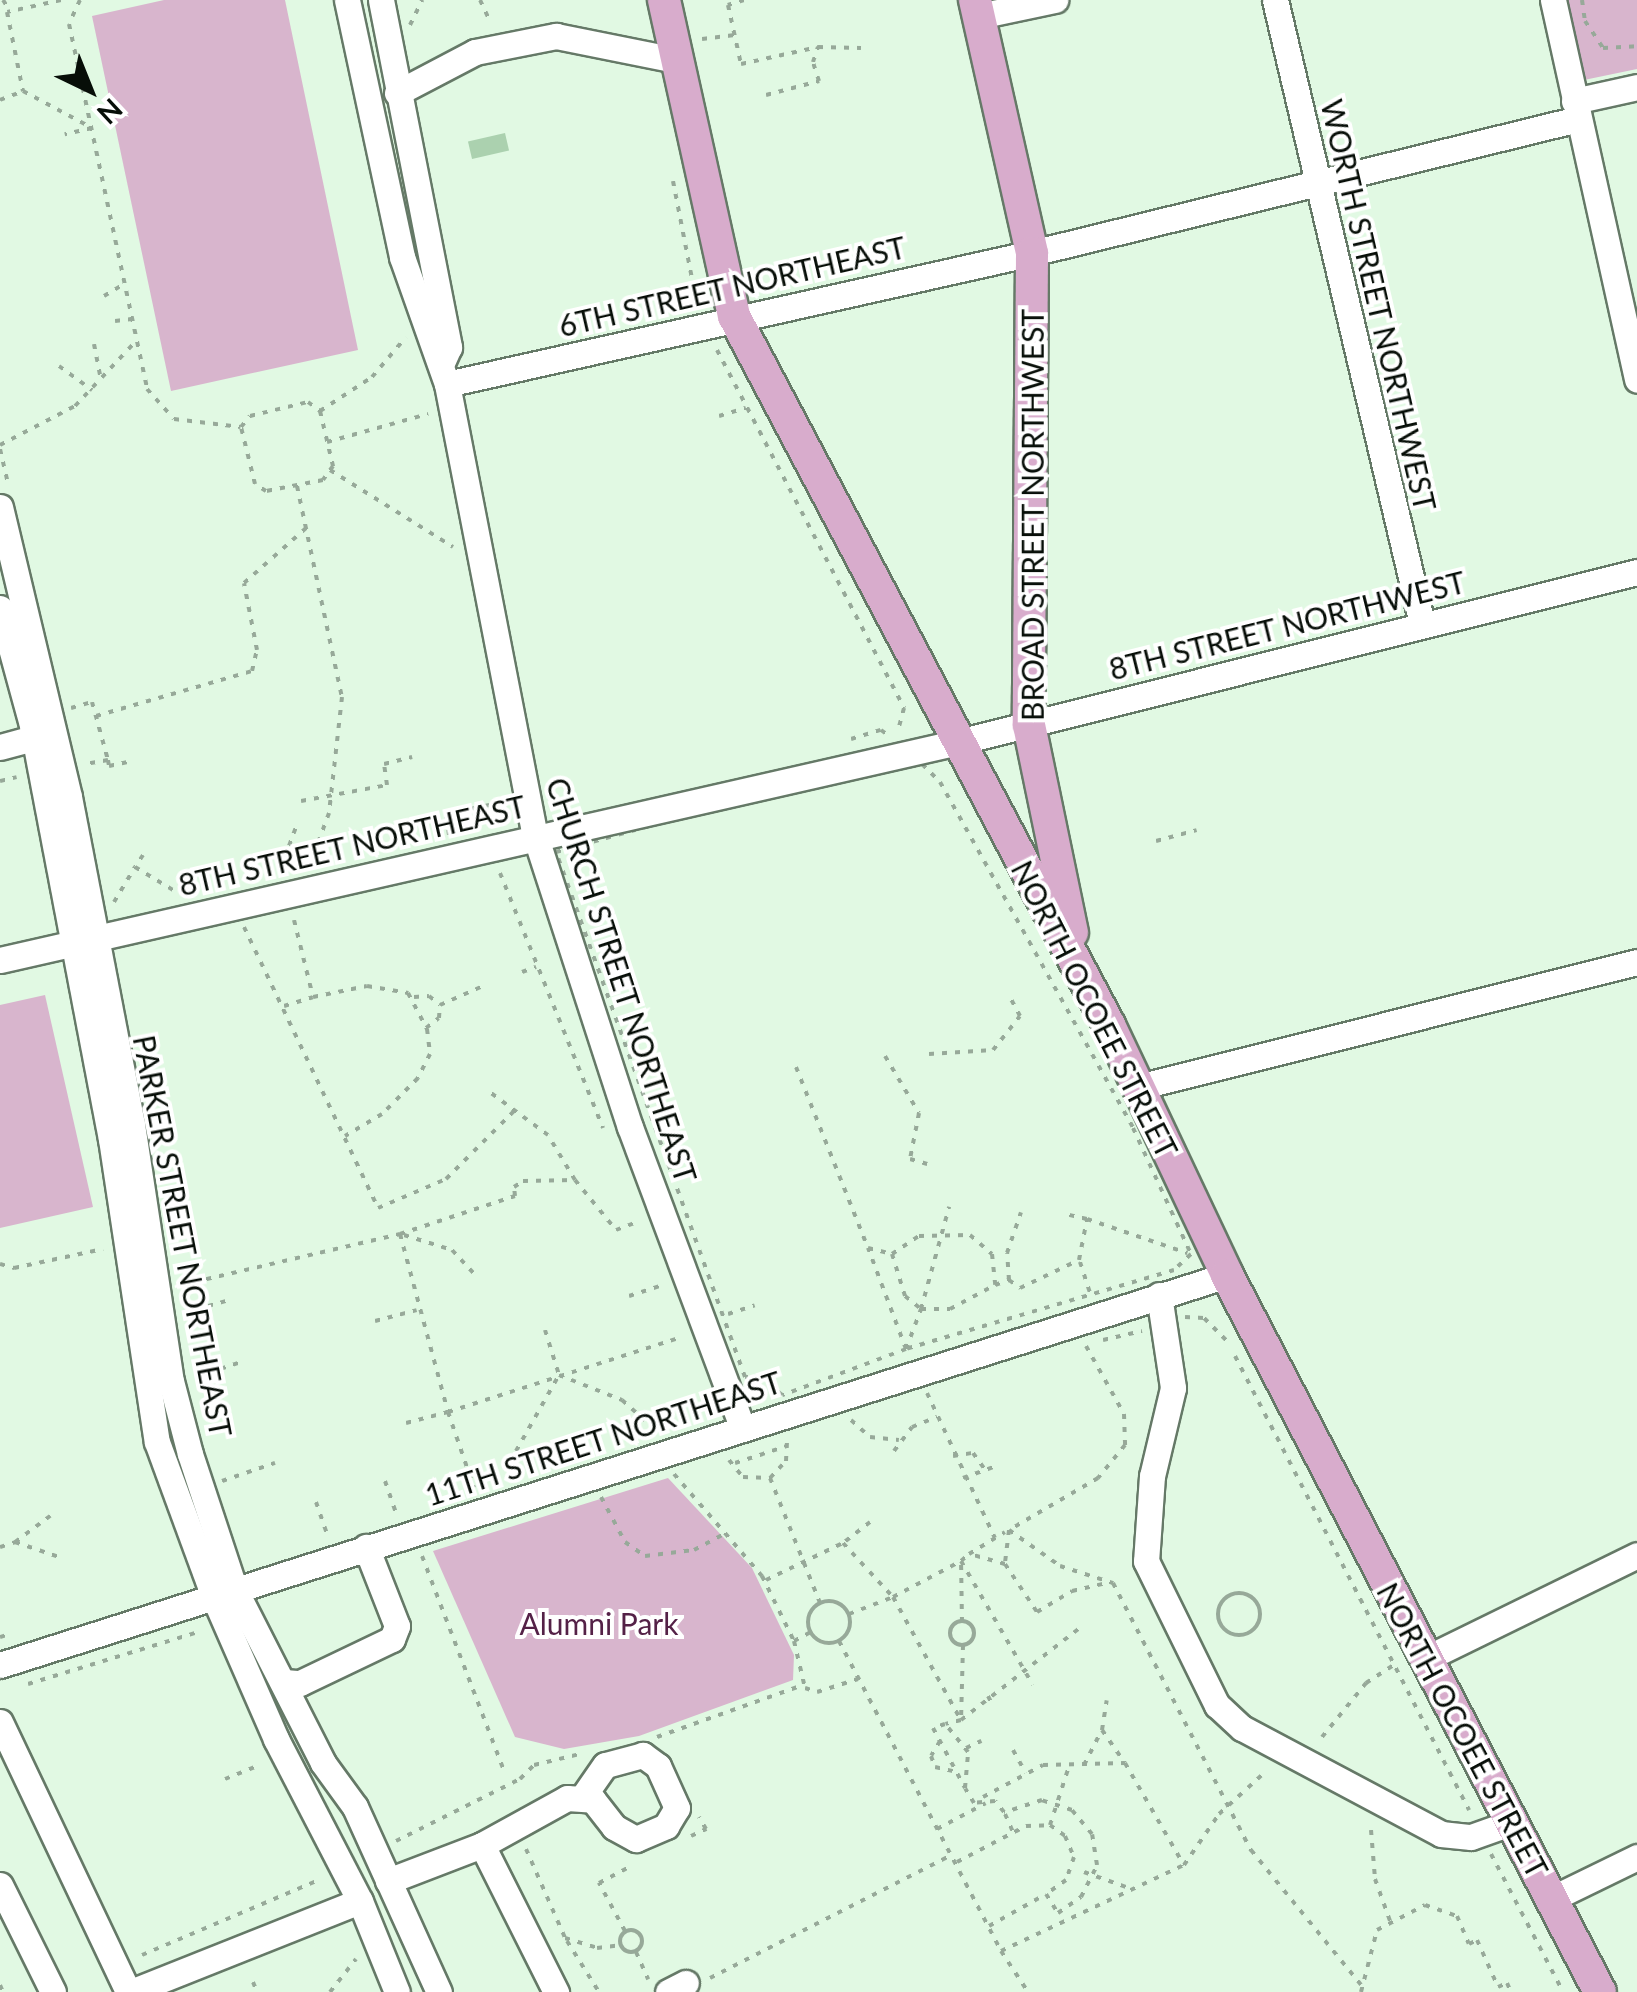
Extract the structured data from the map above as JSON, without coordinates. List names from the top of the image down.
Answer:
{
  "streets": {
    "main road": ["BROAD STREET NORTHWEST", "NORTH OCOEE STREET"],
    "street": [
      "6TH STREET NORTHEAST",
      "WORTH STREET NORTHWEST",
      "8TH STREET NORTHWEST",
      "8TH STREET NORTHEAST",
      "CHURCH STREET NORTHEAST",
      "PARKER STREET NORTHEAST",
      "11TH STREET NORTHEAST"
    ]
  },
  "crossings": [
    ["6TH STREET NORTHEAST", "WORTH STREET NORTHWEST"],
    ["6TH STREET NORTHEAST", "BROAD STREET NORTHWEST"],
    ["6TH STREET NORTHEAST", "CHURCH STREET NORTHEAST"],
    ["6TH STREET NORTHEAST", "NORTH OCOEE STREET"],
    ["WORTH STREET NORTHWEST", "8TH STREET NORTHWEST"],
    ["BROAD STREET NORTHWEST", "8TH STREET NORTHWEST"],
    ["BROAD STREET NORTHWEST", "NORTH OCOEE STREET"],
    ["8TH STREET NORTHWEST", "8TH STREET NORTHEAST"],
    ["8TH STREET NORTHWEST", "NORTH OCOEE STREET"],
    ["8TH STREET NORTHEAST", "CHURCH STREET NORTHEAST"],
    ["8TH STREET NORTHEAST", "NORTH OCOEE STREET"],
    ["8TH STREET NORTHEAST", "PARKER STREET NORTHEAST"],
    ["CHURCH STREET NORTHEAST", "11TH STREET NORTHEAST"],
    ["NORTH OCOEE STREET", "11TH STREET NORTHEAST"],
    ["PARKER STREET NORTHEAST", "11TH STREET NORTHEAST"]
  ],
  "parks": ["Alumni Park"],
  "north": "bottom right"
}
